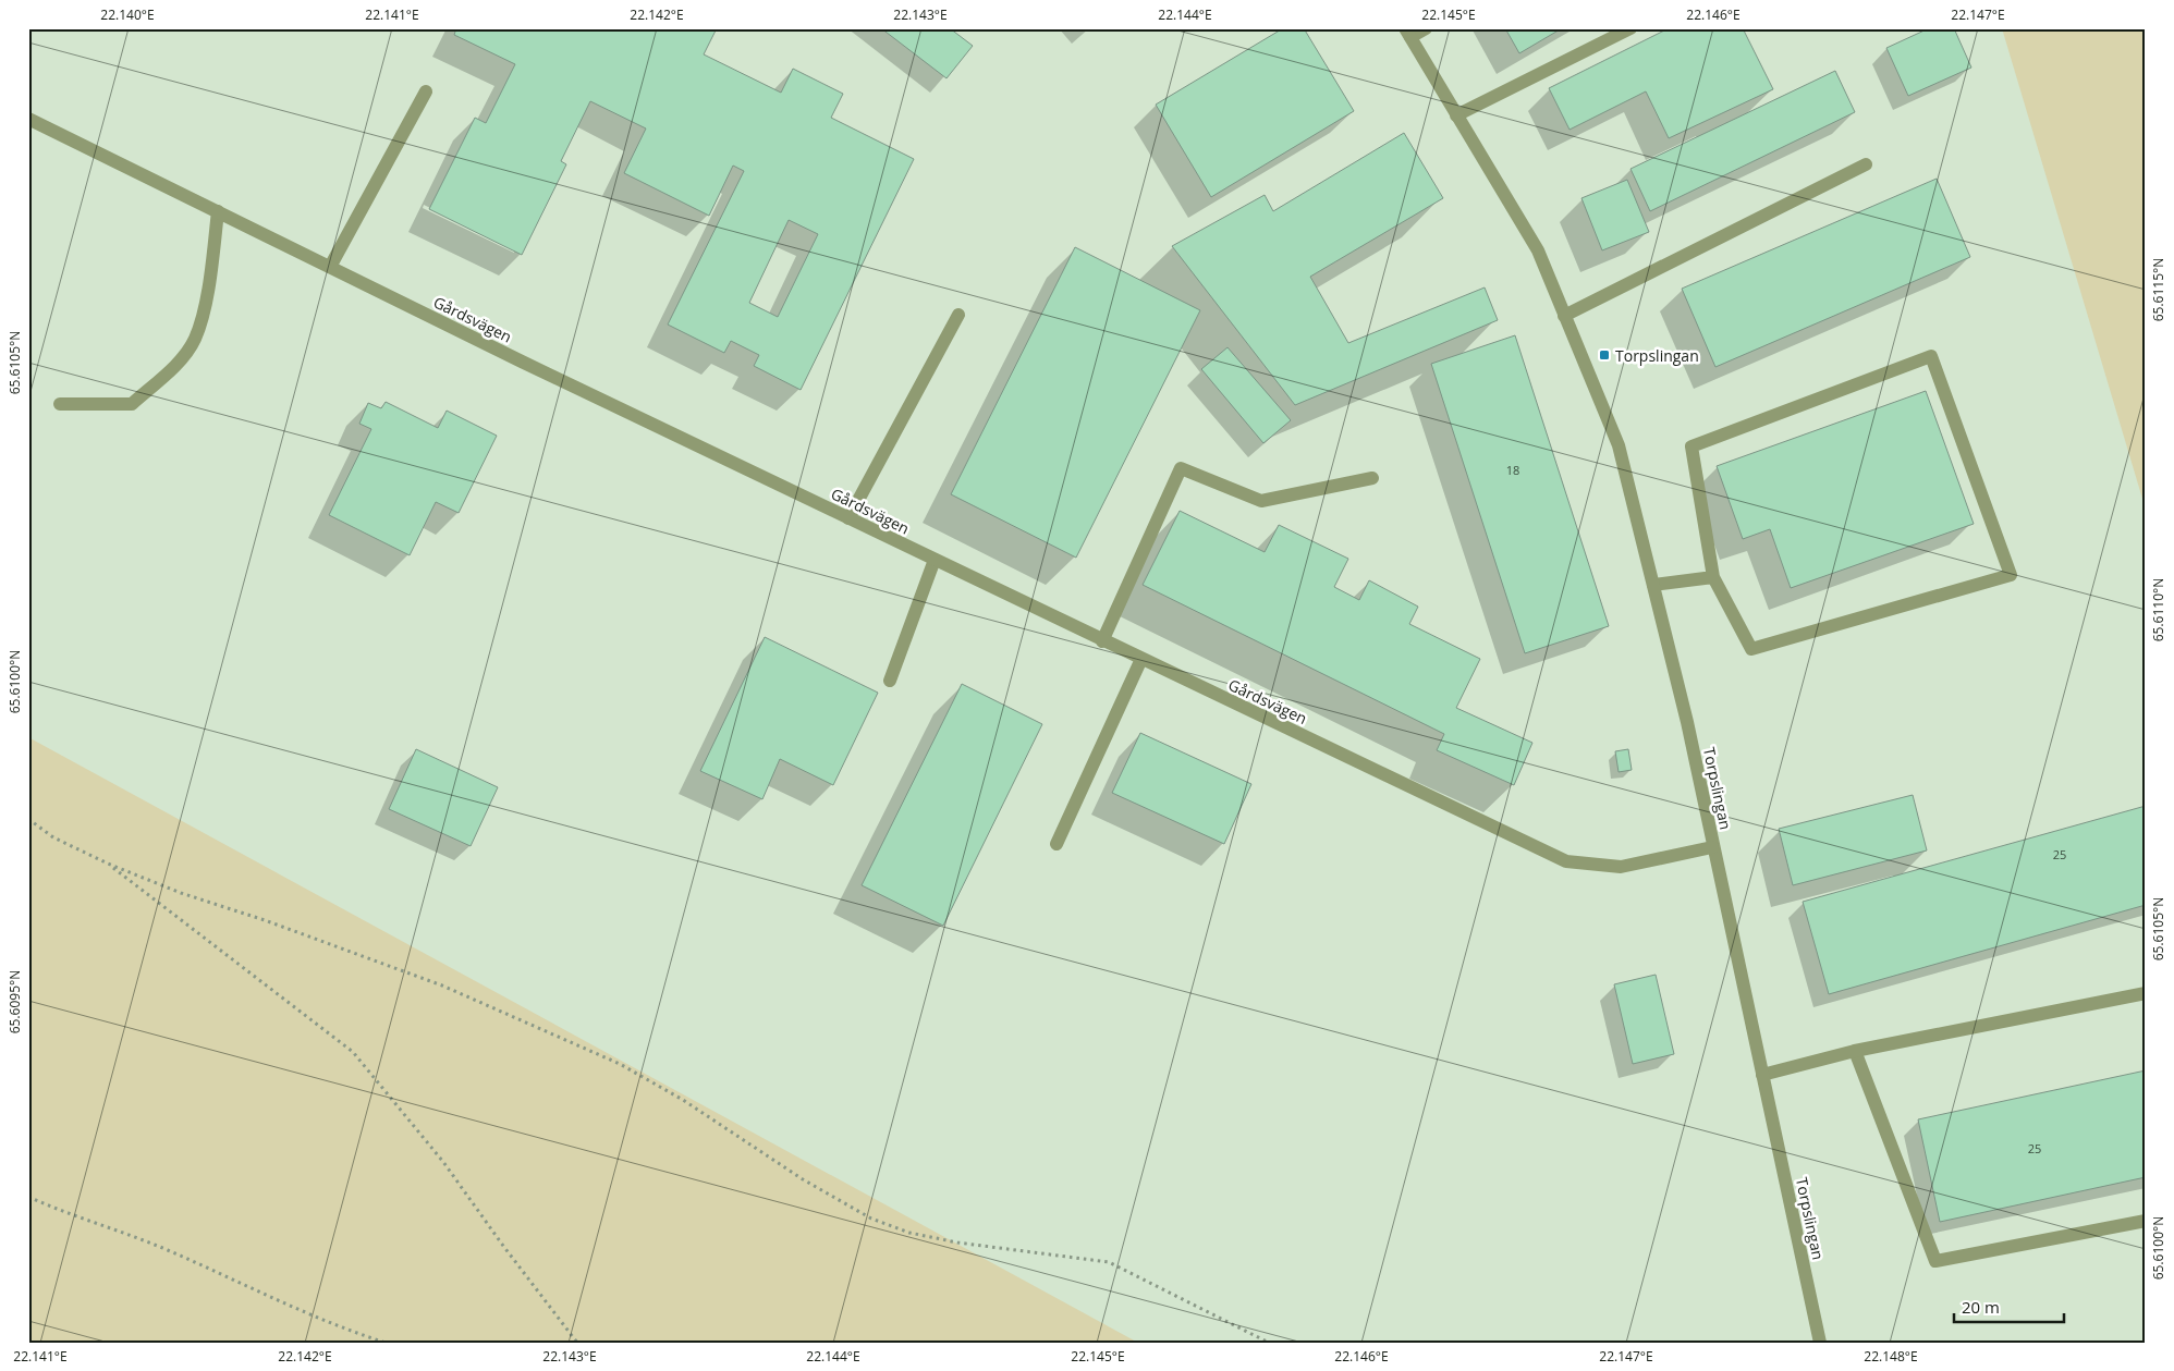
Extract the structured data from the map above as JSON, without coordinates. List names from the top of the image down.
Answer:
{
  "streets": {
    "street": ["Gårdsvägen", "Torpslingan"]
  },
  "crossings": [
    ["Gårdsvägen", "Torpslingan"]
  ],
  "places": {
    "transit": ["Torpslingan"]
  },
  "house_numbers": ["18", "25", "25"],
  "scale_bar": "20 m",
  "coordinates": [
    "22.140°E",
    "22.141°E",
    "22.142°E",
    "22.143°E",
    "22.144°E",
    "22.145°E",
    "22.146°E",
    "22.147°E",
    "65.6115°N",
    "65.6105°N",
    "65.6110°N",
    "65.6100°N",
    "65.6095°N",
    "22.148°E"
  ]
}
